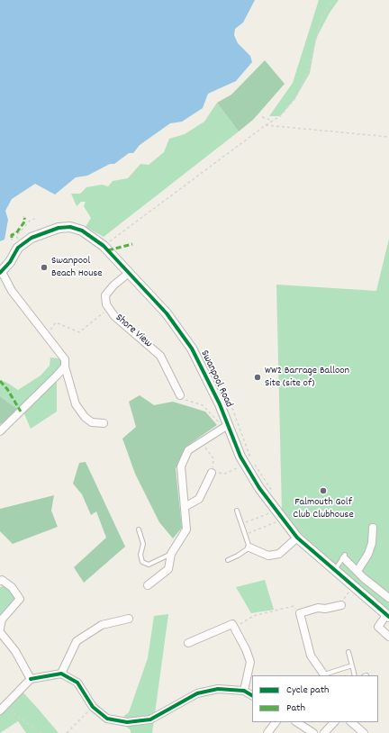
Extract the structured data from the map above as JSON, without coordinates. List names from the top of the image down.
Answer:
{
  "streets": {
    "street": ["Shore View", "Swanpool Road"]
  },
  "crossings": [
    ["Shore View", "Swanpool Road"]
  ],
  "places": ["Swanpool Beach House", "WW2 Barrage Balloon Site (site of)", "Falmouth Golf Club Clubhouse"],
  "legend": ["Cycle path", "Path"]
}
